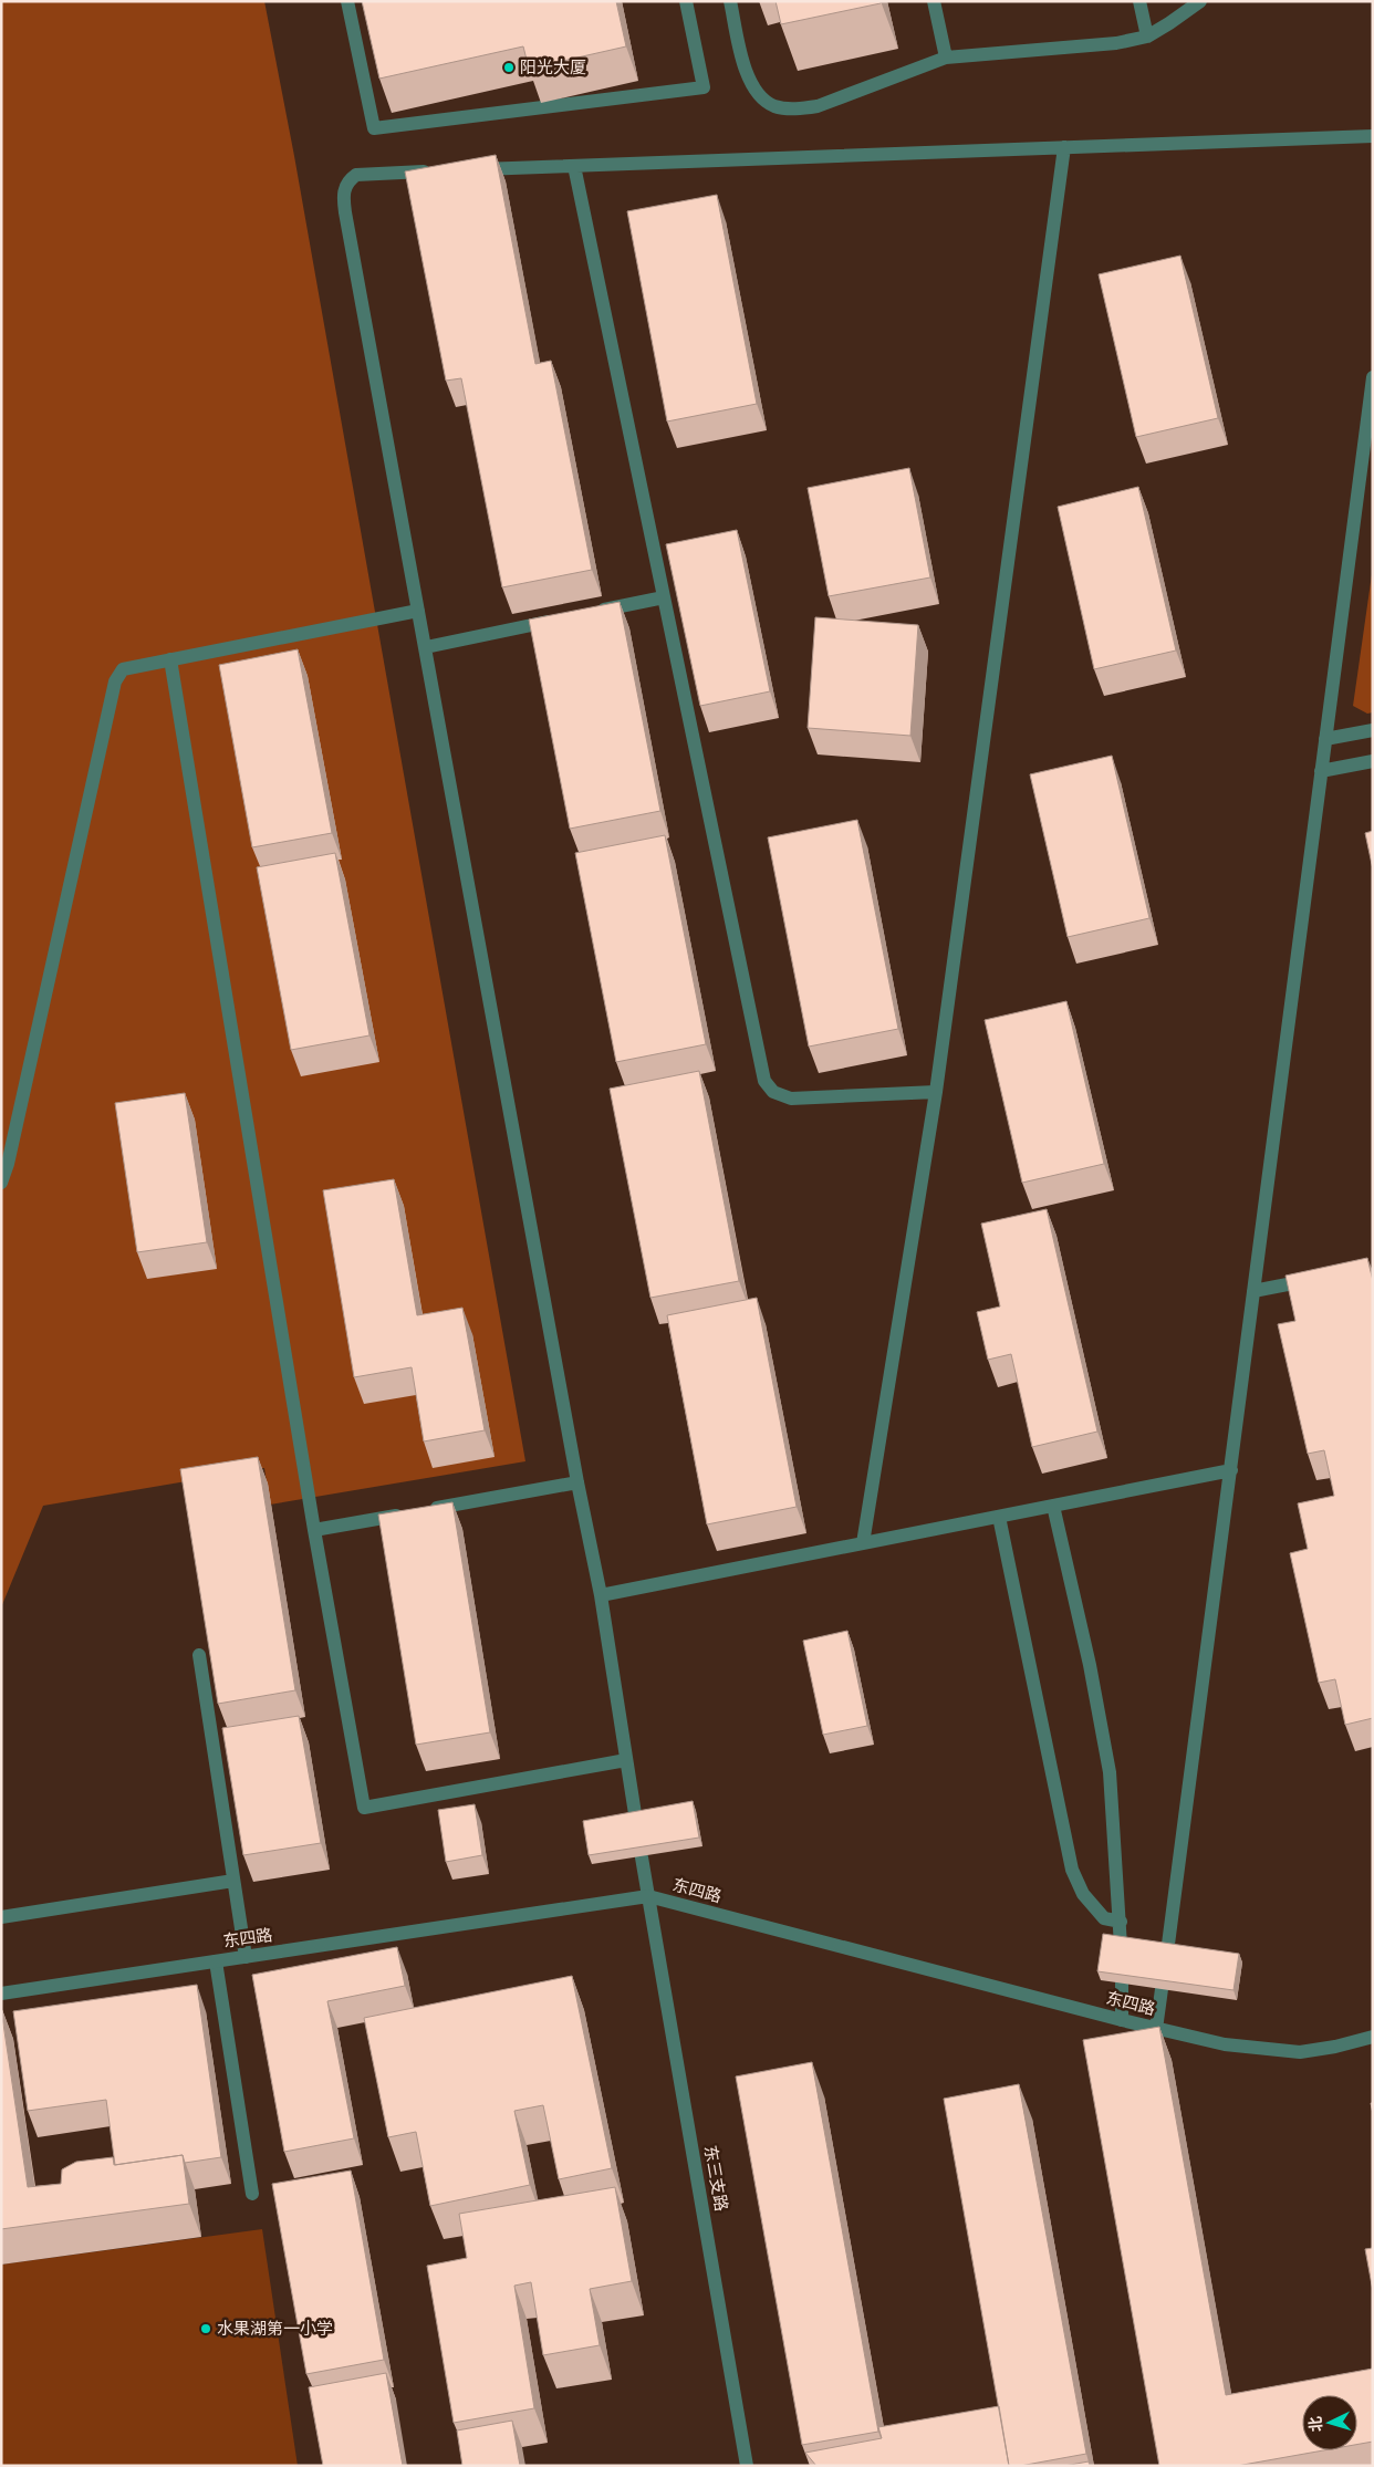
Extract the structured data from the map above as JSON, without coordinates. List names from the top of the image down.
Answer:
{
  "streets": {
    "street": ["东四路", "东三支路"]
  },
  "crossings": [
    ["东四路", "东三支路"]
  ],
  "places": ["阳光大厦", "水果湖第一小学"],
  "north": "left"
}
